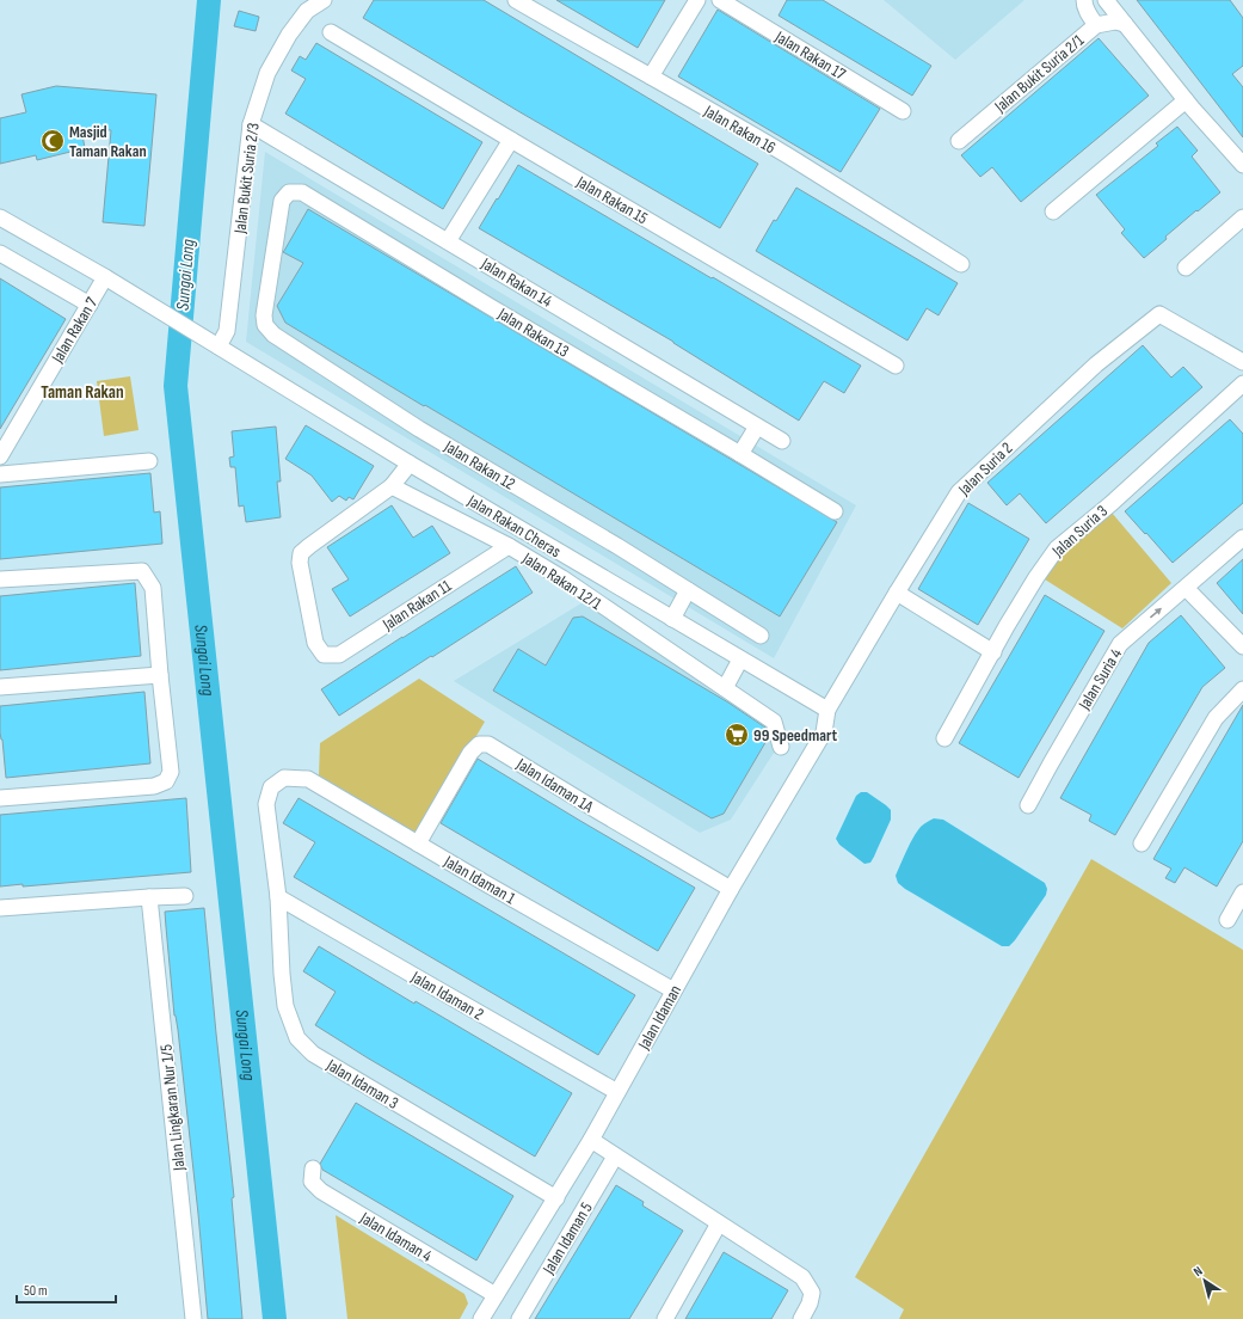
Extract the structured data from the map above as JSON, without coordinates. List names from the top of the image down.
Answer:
{
  "streets": {
    "street": [
      "Jalan Rakan 17",
      "Jalan Bukit Suria 2/1",
      "Jalan Rakan 16",
      "Jalan Bukit Suria 2/3",
      "Jalan Rakan 15",
      "Jalan Rakan 14",
      "Jalan Rakan 7",
      "Jalan Rakan 13",
      "Jalan Rakan 12",
      "Jalan Suria 2",
      "Jalan Rakan Cheras",
      "Jalan Suria 3",
      "Jalan Rakan 12/1",
      "Jalan Rakan 11",
      "Jalan Suria 4",
      "Jalan Idaman 1A",
      "Jalan Idaman 1",
      "Jalan Idaman 2",
      "Jalan Idaman",
      "Jalan Idaman 3",
      "Jalan Lingkaran Nur 1/5",
      "Jalan Idaman 4",
      "Jalan Idaman 5"
    ]
  },
  "crossings": [
    ["Jalan Bukit Suria 2/3", "Jalan Rakan 14"],
    ["Jalan Bukit Suria 2/3", "Jalan Rakan Cheras"],
    ["Jalan Rakan 7", "Jalan Rakan Cheras"],
    ["Jalan Rakan 13", "Jalan Rakan 12"],
    ["Jalan Suria 2", "Jalan Rakan Cheras"],
    ["Jalan Suria 2", "Jalan Idaman"],
    ["Jalan Rakan Cheras", "Jalan Idaman"],
    ["Jalan Rakan 12/1", "Jalan Rakan 11"],
    ["Jalan Idaman 1A", "Jalan Idaman 1"],
    ["Jalan Idaman 1A", "Jalan Idaman"],
    ["Jalan Idaman 1", "Jalan Idaman"],
    ["Jalan Idaman 1", "Jalan Idaman 3"],
    ["Jalan Idaman 2", "Jalan Idaman"],
    ["Jalan Idaman 2", "Jalan Idaman 3"],
    ["Jalan Idaman", "Jalan Idaman 3"],
    ["Jalan Idaman", "Jalan Idaman 4"]
  ],
  "districts": ["Taman Rakan"],
  "water": ["Sungai Long"],
  "places": {
    "mosque": ["Masjid Taman Rakan"],
    "supermarket": ["99 Speedmart"]
  },
  "scale_bar": "50 m",
  "north": "top left"
}
